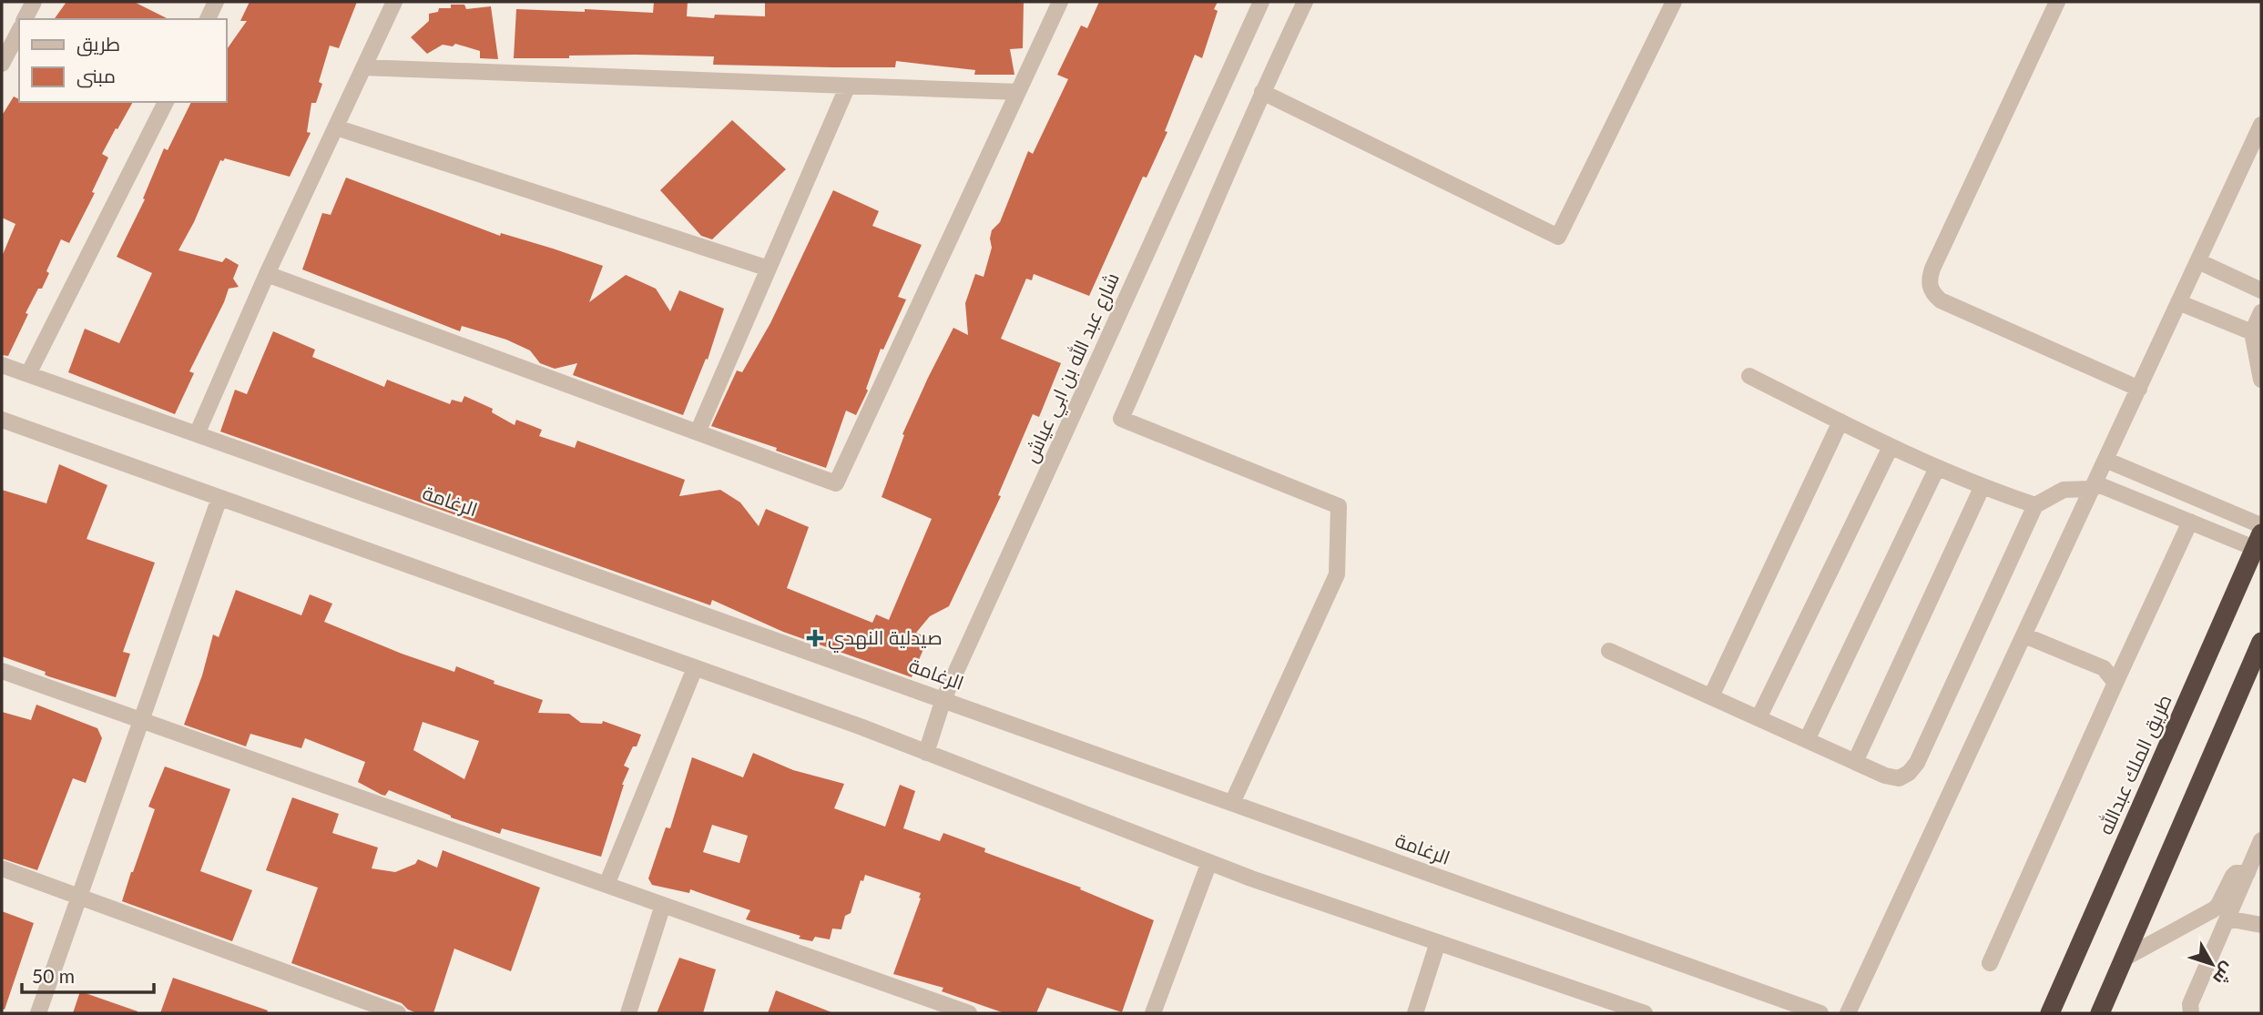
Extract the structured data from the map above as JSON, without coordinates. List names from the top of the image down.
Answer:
{
  "streets": {
    "highway": ["طريق الملك عبدالله"],
    "street": ["شارع عبد الله بن ابي عياش", "الرغامة"]
  },
  "crossings": [
    ["شارع عبد الله بن ابي عياش", "الرغامة"]
  ],
  "places": {
    "health": ["صيدلية النهدي"]
  },
  "legend": ["طريق", "مبنى"],
  "scale_bar": "50 m",
  "north": "bottom right"
}
